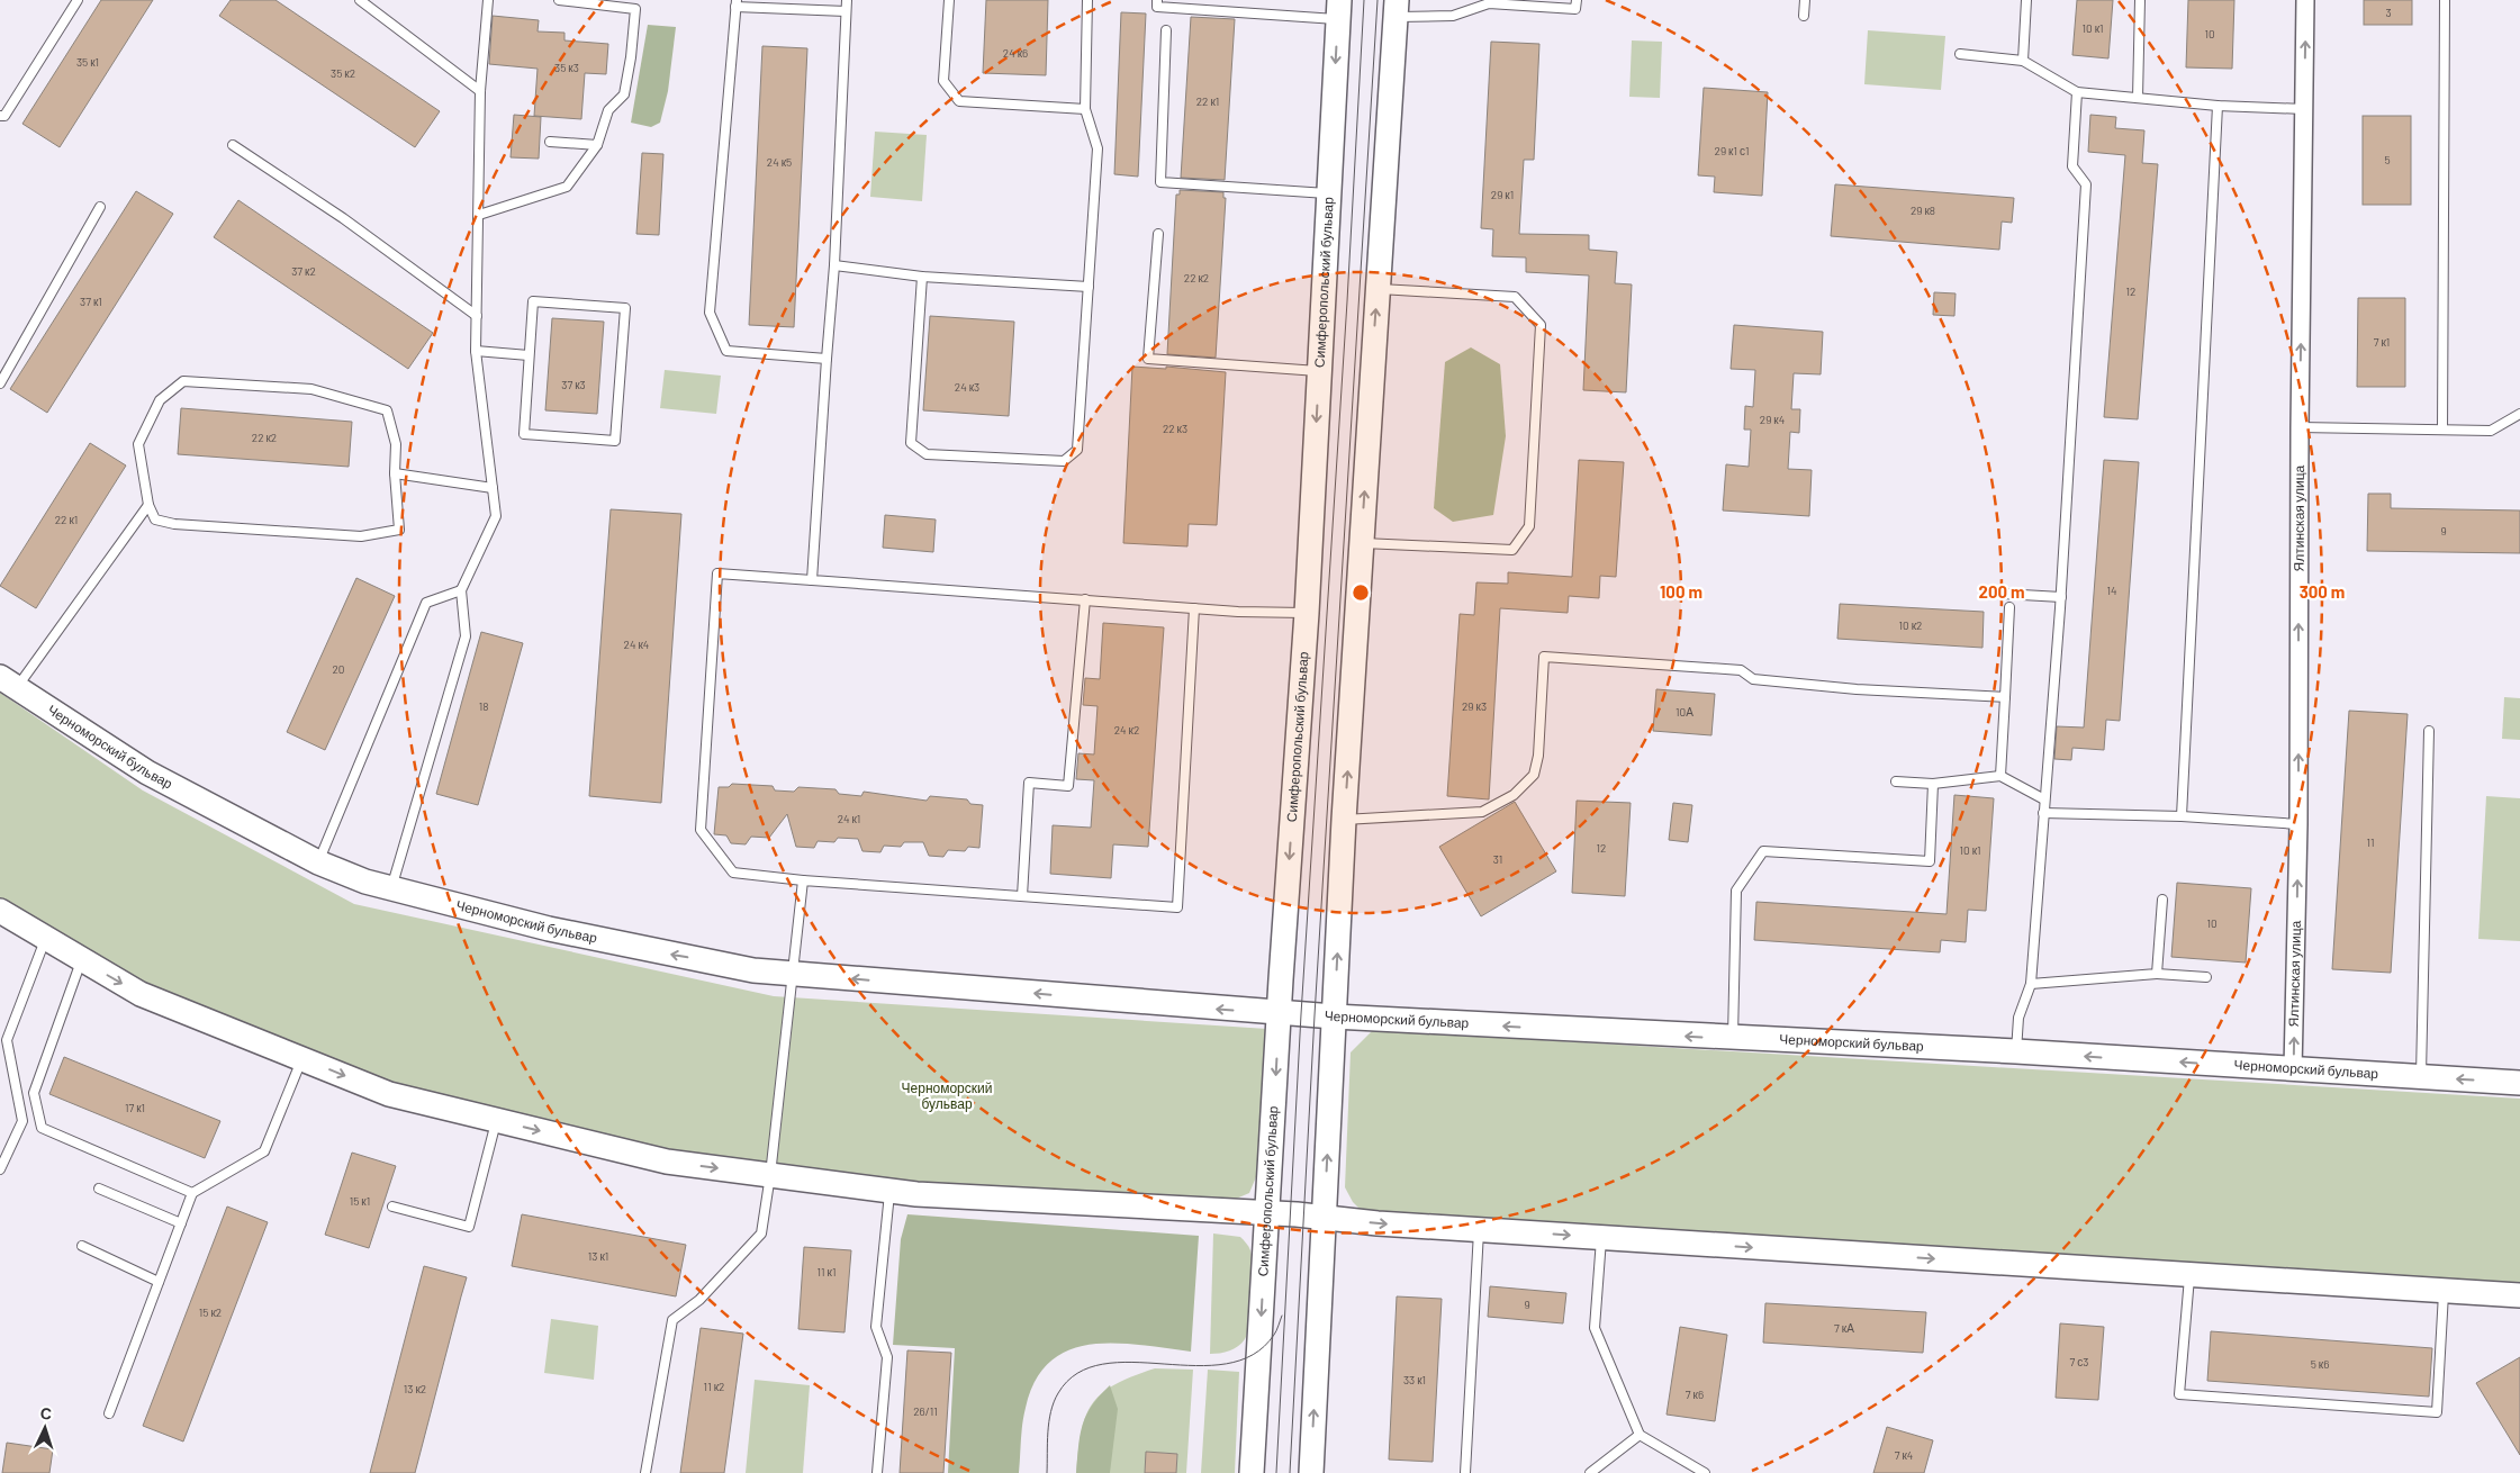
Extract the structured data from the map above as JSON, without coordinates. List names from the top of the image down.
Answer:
{
  "streets": {
    "street": ["Симферопольский бульвар", "Ялтинская улица", "Черноморский бульвар"]
  },
  "crossings": [
    ["Симферопольский бульвар", "Черноморский бульвар"],
    ["Ялтинская улица", "Черноморский бульвар"]
  ],
  "one_way": ["Ялтинская улица"],
  "parks": ["Черноморский бульвар"],
  "house_numbers": [
    "3",
    "10 к1",
    "10",
    "24 к6",
    "35 к1",
    "35 к3",
    "35 к2",
    "22 к1",
    "29 к1 с1",
    "5",
    "24 к5",
    "29 к1",
    "29 к8",
    "37 к2",
    "22 к2",
    "12",
    "37 к1",
    "7 к1",
    "37 к3",
    "24 к3",
    "29 к4",
    "22 к3",
    "22 к2",
    "22 к1",
    "9",
    "14",
    "10 к2",
    "24 к4",
    "20",
    "18",
    "29 к3",
    "10А",
    "24 к2",
    "24 к1",
    "11",
    "12",
    "10 к1",
    "31",
    "10",
    "17 к1",
    "15 к1",
    "13 к1",
    "11 к1",
    "9",
    "15 к2",
    "7 кА",
    "7 с3",
    "5 к6",
    "33 к1",
    "11 к2",
    "13 к2",
    "7 к6",
    "26/11",
    "7 к4"
  ],
  "north": "top",
  "rings": ["100 m", "200 m", "300 m"]
}
